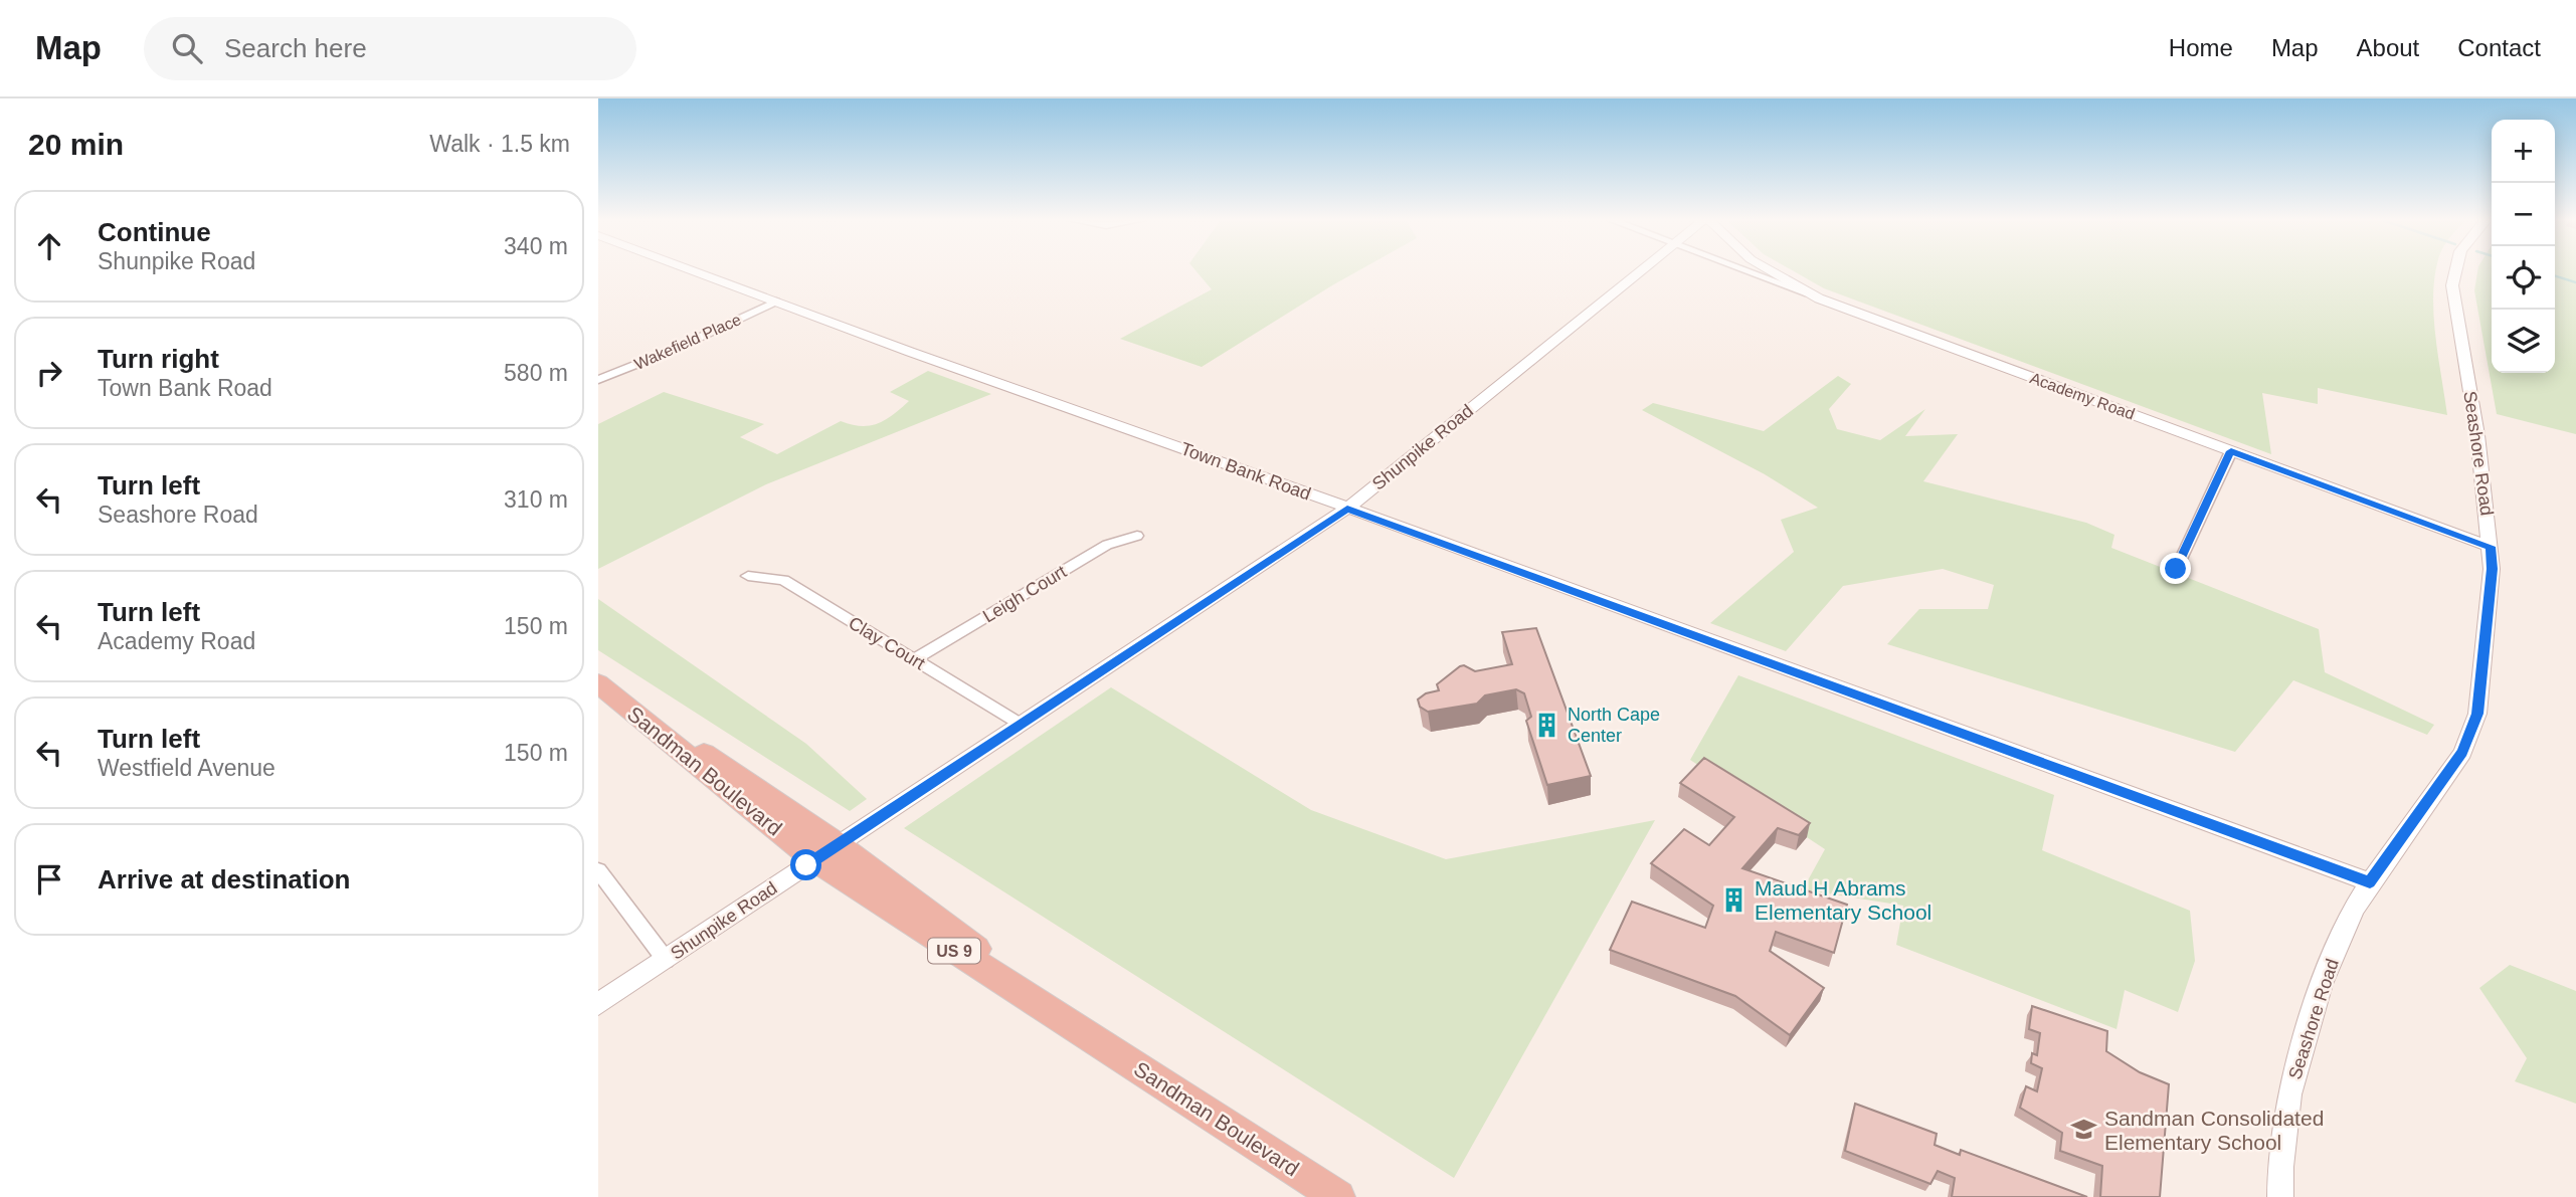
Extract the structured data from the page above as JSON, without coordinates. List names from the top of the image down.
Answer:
{
  "streets": {
    "highway": ["Sandman Boulevard", "US 9"],
    "street": [
      "Wakefield Place",
      "Academy Road",
      "Shunpike Road",
      "Seashore Road",
      "Town Bank Road",
      "Leigh Court",
      "Clay Court"
    ]
  },
  "crossings": [
    ["Wakefield Place", "Town Bank Road"],
    ["Academy Road", "Seashore Road"],
    ["Shunpike Road", "Town Bank Road"],
    ["Shunpike Road", "Clay Court"],
    ["Shunpike Road", "Sandman Boulevard"],
    ["Seashore Road", "Town Bank Road"],
    ["Leigh Court", "Clay Court"]
  ],
  "places": {
    "building": ["North Cape Center", "Maud H Abrams Elementary School"],
    "school or university": ["Sandman Consolidated Elementary School"]
  },
  "page": {
    "header": "Map",
    "search": "Search here",
    "nav": [
      "Home",
      "Map",
      "About",
      "Contact"
    ],
    "heading": ["20 min", "Walk · 1.5 km"],
    "map_buttons": ["+", "−"],
    "list": [
      ["Continue", "Shunpike Road", "340 m"],
      ["Turn right", "Town Bank Road", "580 m"],
      ["Turn left", "Seashore Road", "310 m"],
      ["Turn left", "Academy Road", "150 m"],
      ["Turn left", "Westfield Avenue", "150 m"],
      "Arrive at destination"
    ]
  }
}
